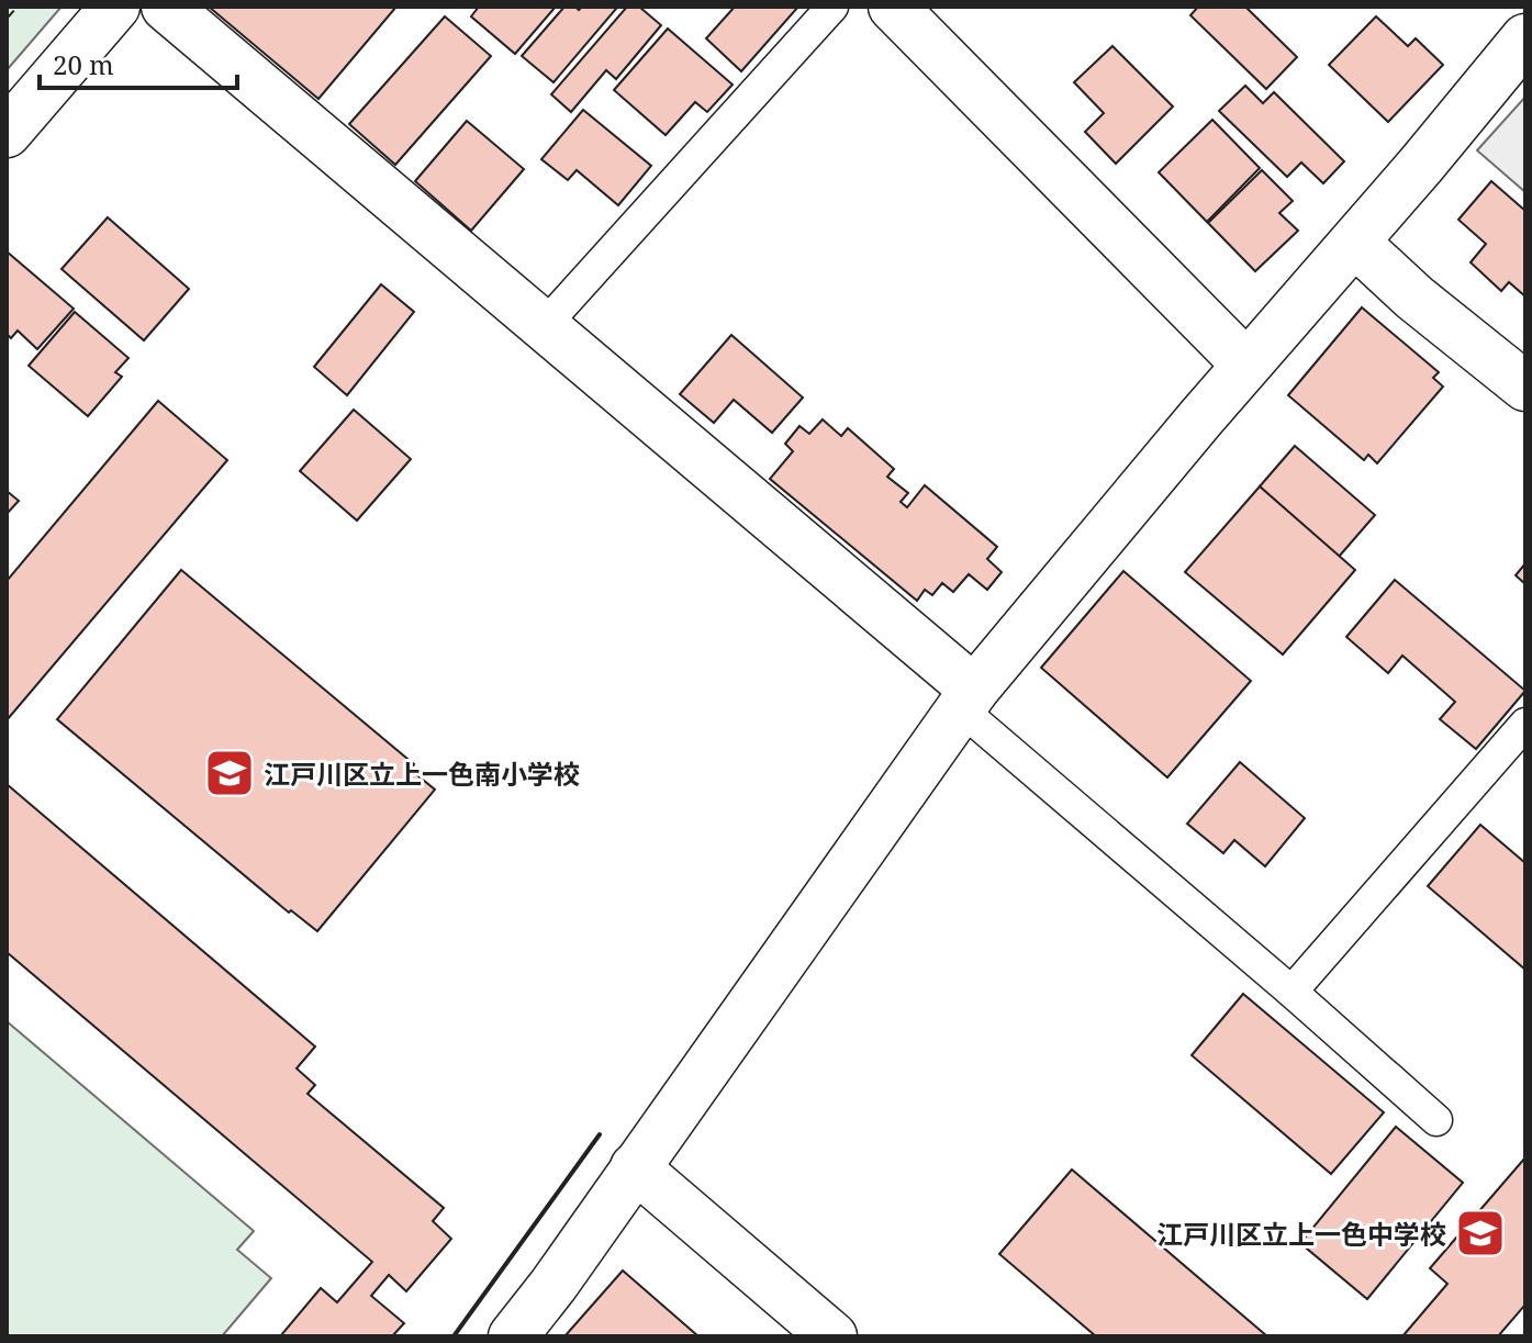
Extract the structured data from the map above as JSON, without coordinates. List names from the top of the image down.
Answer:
{
  "places": {
    "school or university": ["江戸川区立上一色南小学校", "江戸川区立上一色中学校"]
  },
  "scale_bar": "20 m"
}
